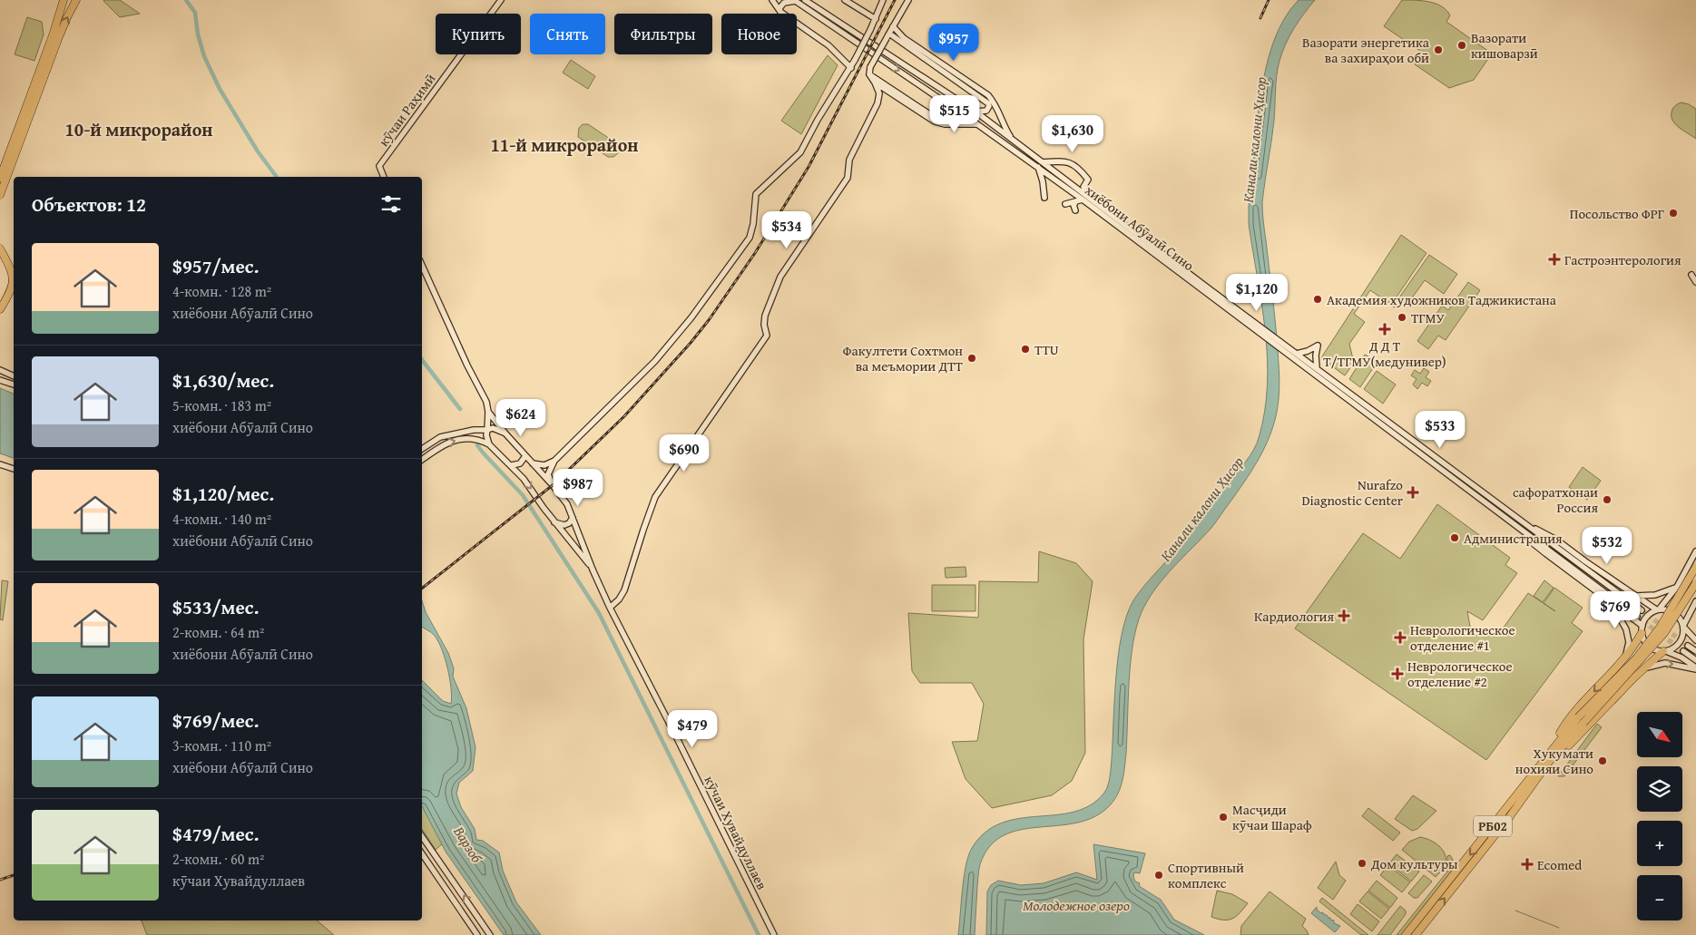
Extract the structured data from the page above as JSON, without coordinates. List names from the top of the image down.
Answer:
{
  "streets": {
    "highway": ["РБ02"],
    "main road": ["кӯчаи Раҳимӣ", "хиёбони Абӯалӣ Сино", "кӯчаи Хувайдуллаев"]
  },
  "districts": ["10-й микрорайон", "11-й микрорайон"],
  "water": ["Канали калони Ҳисор", "Варзоб", "Молодежное озеро"],
  "places": {
    "other": [
      "Вазорати кишоварзӣ",
      "Вазорати энергетика ва захираҳои обӣ",
      "Посольство ФРГ",
      "Академия художников Таджикистана",
      "ТГМУ",
      "TTU",
      "Факултети Сохтмон ва меъмории ДТТ",
      "сафоратхонаи Россия",
      "Администрация",
      "Хукумати нохияи Сино",
      "Масҷиди кӯчаи Шараф",
      "Дом культуры",
      "Спортивный комплекс"
    ],
    "health": [
      "Гастроэнтерология",
      "Д Д Т Т/ТГМУ(медунивер)",
      "Nurafzo Diagnostic Center",
      "Кардиология",
      "Неврологическое отделение #1",
      "Неврологическое отделение #2",
      "Ecomed"
    ]
  },
  "north": "bottom right",
  "page": {
    "chip": [
      "Купить",
      "Снять",
      "Фильтры",
      "Новое"
    ],
    "price": [
      "$957",
      "$515",
      "$1,630",
      "$534",
      "$1,120",
      "$624",
      "$533",
      "$690",
      "$987",
      "$532",
      "$769",
      "$479"
    ],
    "heading": "Объектов: 12",
    "list": [
      {
        "name": "$957/мес.",
        "note": "4-комн. · 128 m² · хиёбони Абӯалӣ Сино"
      },
      {
        "name": "$1,630/мес.",
        "note": "5-комн. · 183 m² · хиёбони Абӯалӣ Сино"
      },
      {
        "name": "$1,120/мес.",
        "note": "4-комн. · 140 m² · хиёбони Абӯалӣ Сино"
      },
      {
        "name": "$533/мес.",
        "note": "2-комн. · 64 m² · хиёбони Абӯалӣ Сино"
      },
      {
        "name": "$769/мес.",
        "note": "3-комн. · 110 m² · хиёбони Абӯалӣ Сино"
      },
      {
        "name": "$479/мес.",
        "note": "2-комн. · 60 m² · кӯчаи Хувайдуллаев"
      }
    ],
    "map_buttons": ["+", "−"]
  }
}
